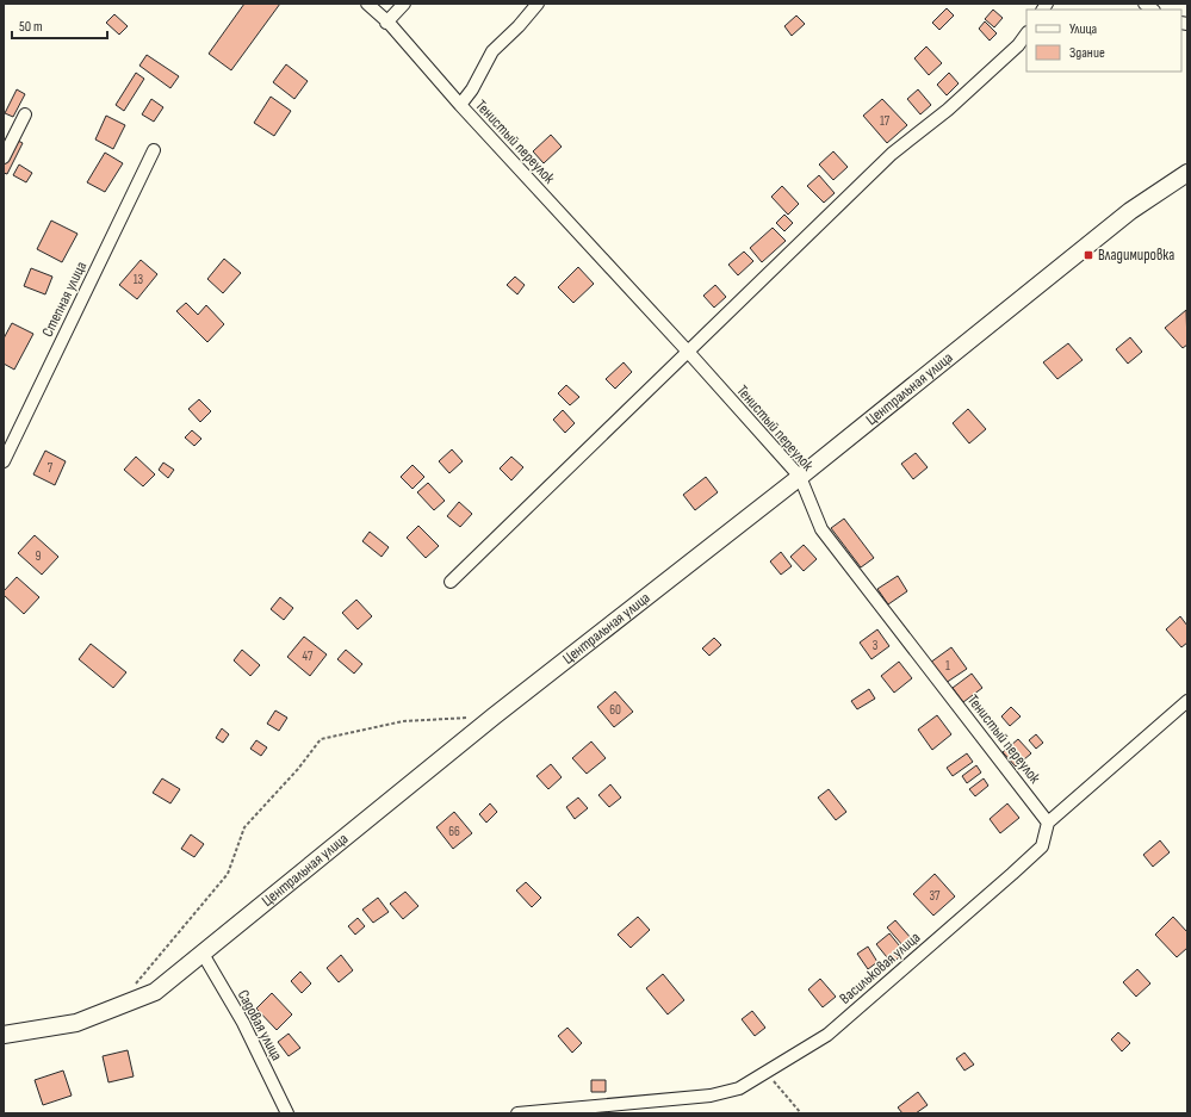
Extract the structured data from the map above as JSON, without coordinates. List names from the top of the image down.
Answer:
{
  "streets": {
    "street": [
      "Тенистый переулок",
      "Степная улица",
      "Центральная улица",
      "Васильковая улица",
      "Садовая улица"
    ]
  },
  "crossings": [
    ["Тенистый переулок", "Центральная улица"],
    ["Тенистый переулок", "Васильковая улица"],
    ["Центральная улица", "Садовая улица"]
  ],
  "places": {
    "transit": ["Владимировка"]
  },
  "house_numbers": [
    "17",
    "13",
    "7",
    "9",
    "3",
    "47",
    "1",
    "60",
    "66",
    "37"
  ],
  "legend": ["Улица", "Здание"],
  "scale_bar": "50 m"
}
